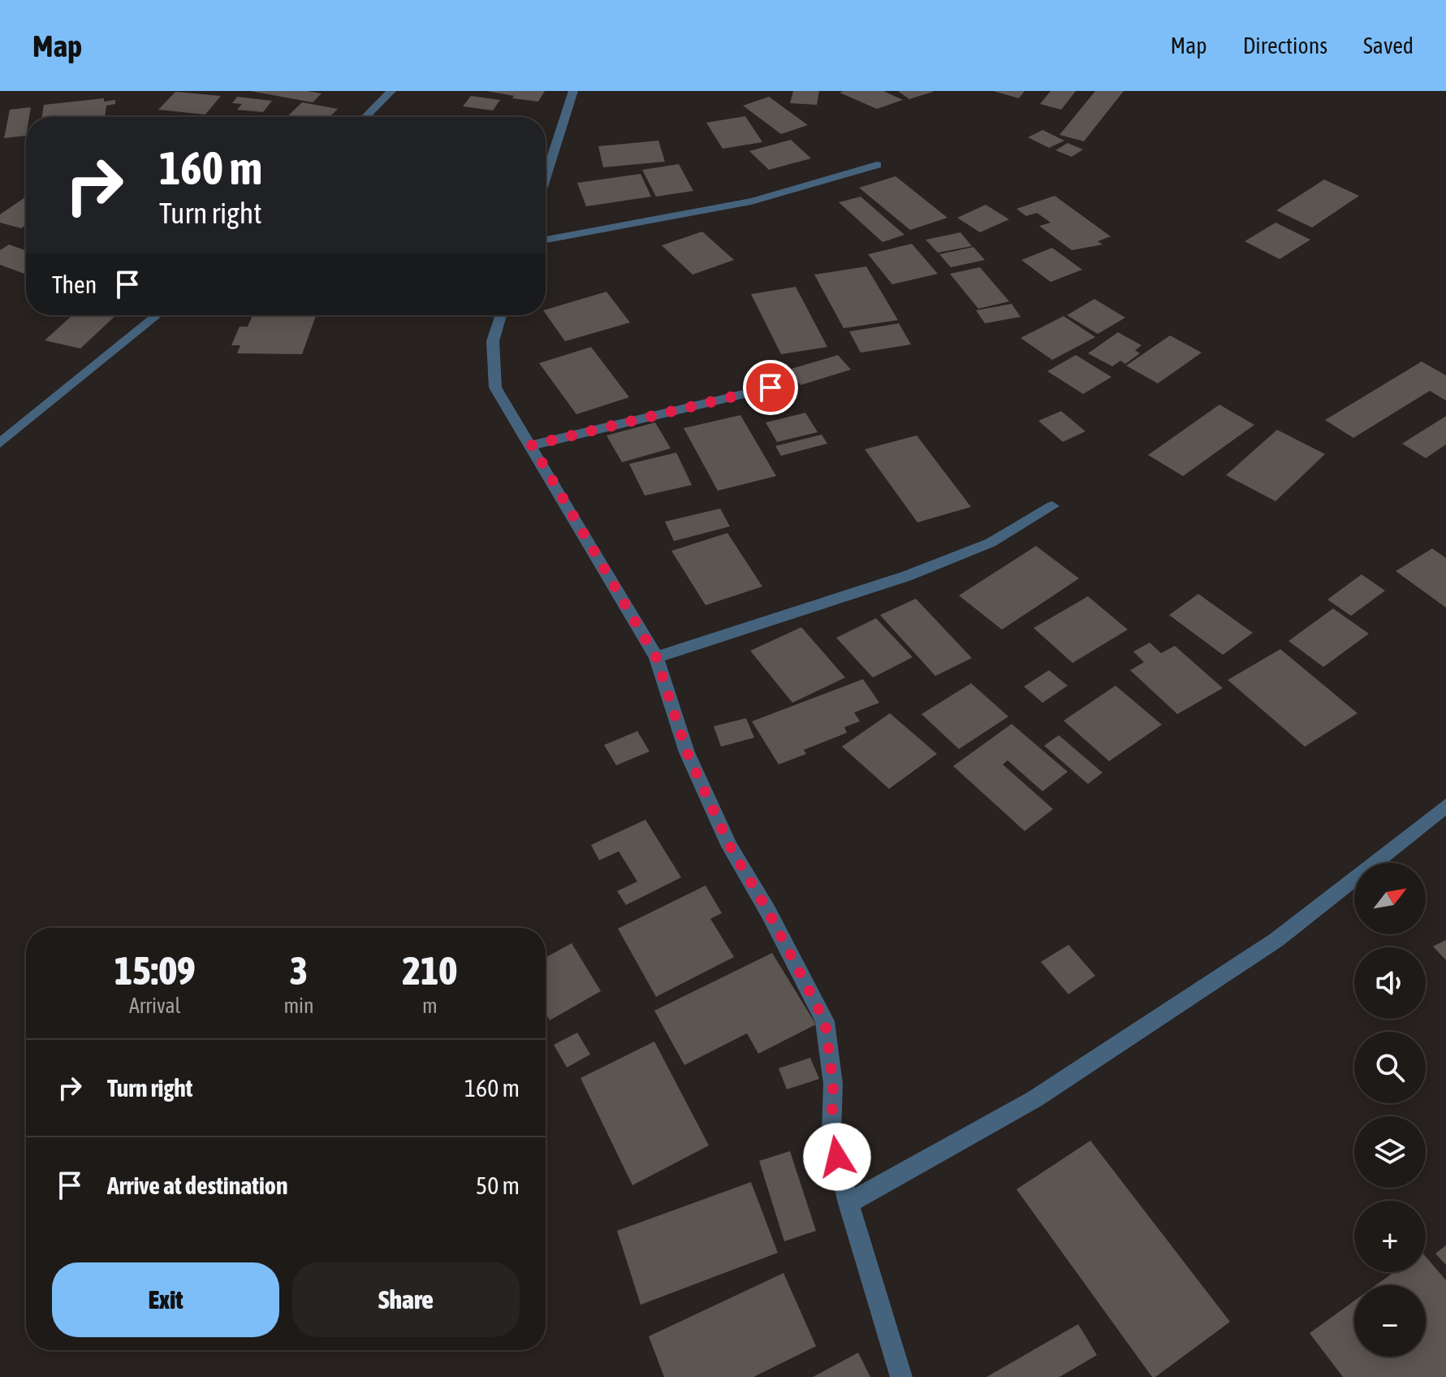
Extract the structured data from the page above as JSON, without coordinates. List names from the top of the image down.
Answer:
{
  "north": "top right",
  "page": {
    "header": "Map",
    "nav": ["Map", "Directions", "Saved"],
    "turn": ["160 m", "Turn right"],
    "then": "Then",
    "map_buttons": ["+", "−"],
    "eta": [
      "15:09",
      "Arrival",
      "3",
      "min",
      "210",
      "m"
    ],
    "list": [
      {
        "name": "Turn right",
        "value": "160 m"
      },
      {
        "name": "Arrive at destination",
        "value": "50 m"
      }
    ],
    "buttons": ["Exit", "Share"]
  }
}
